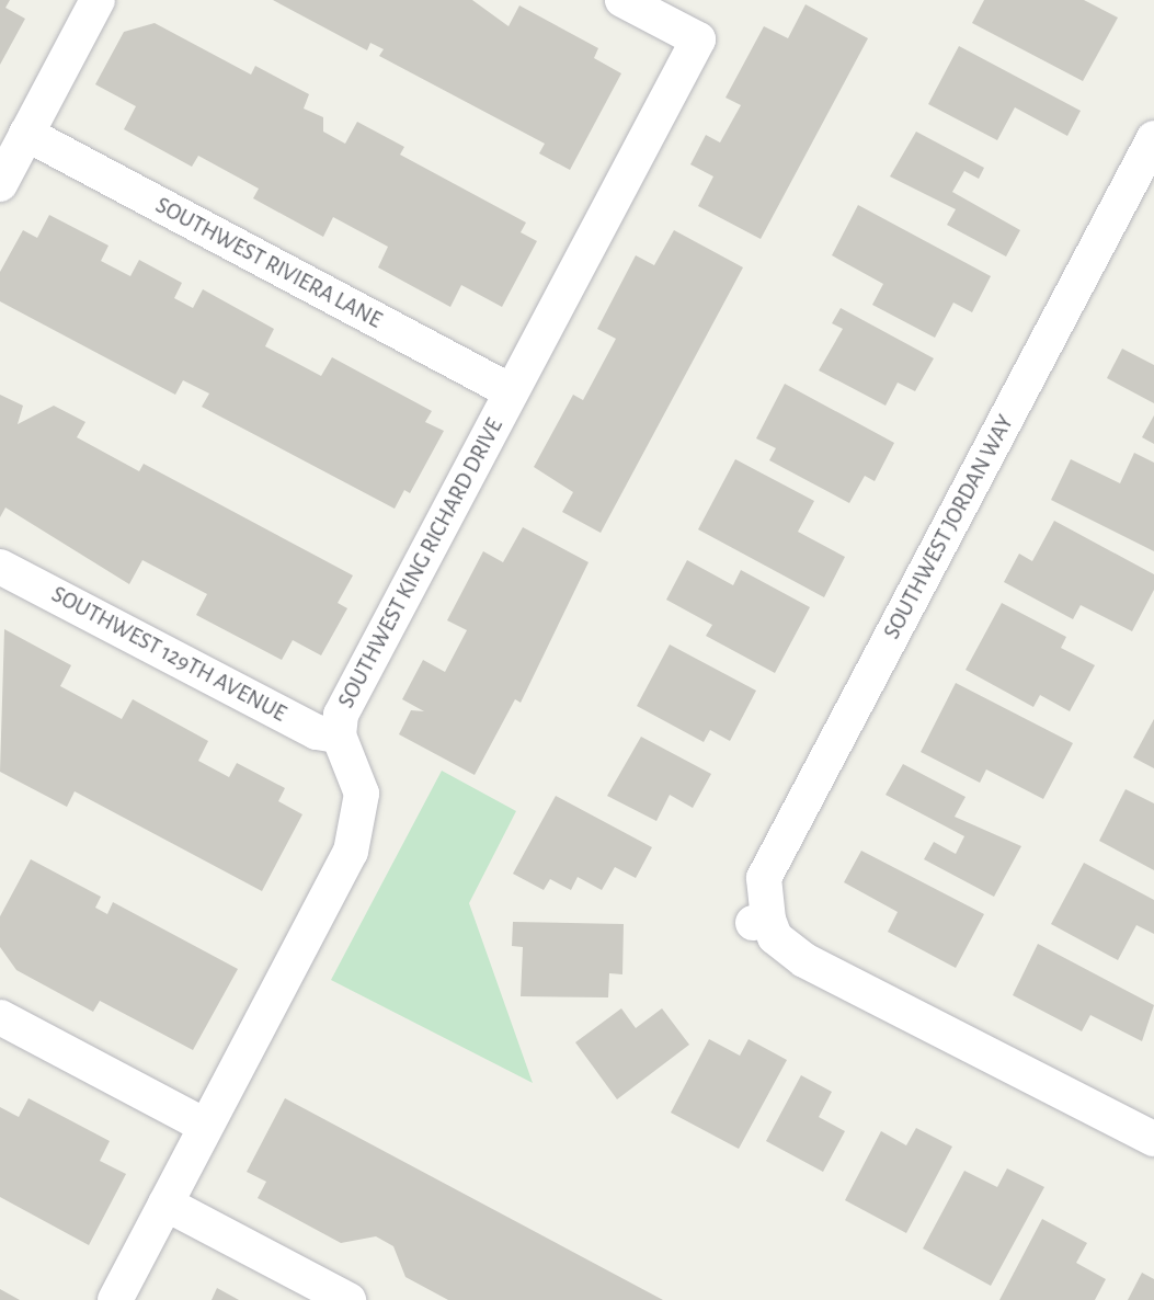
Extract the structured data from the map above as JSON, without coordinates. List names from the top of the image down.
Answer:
{
  "streets": {
    "street": [
      "SOUTHWEST RIVIERA LANE",
      "SOUTHWEST JORDAN WAY",
      "SOUTHWEST KING RICHARD DRIVE",
      "SOUTHWEST 129TH AVENUE"
    ]
  },
  "crossings": [
    ["SOUTHWEST RIVIERA LANE", "SOUTHWEST KING RICHARD DRIVE"],
    ["SOUTHWEST KING RICHARD DRIVE", "SOUTHWEST 129TH AVENUE"]
  ]
}
